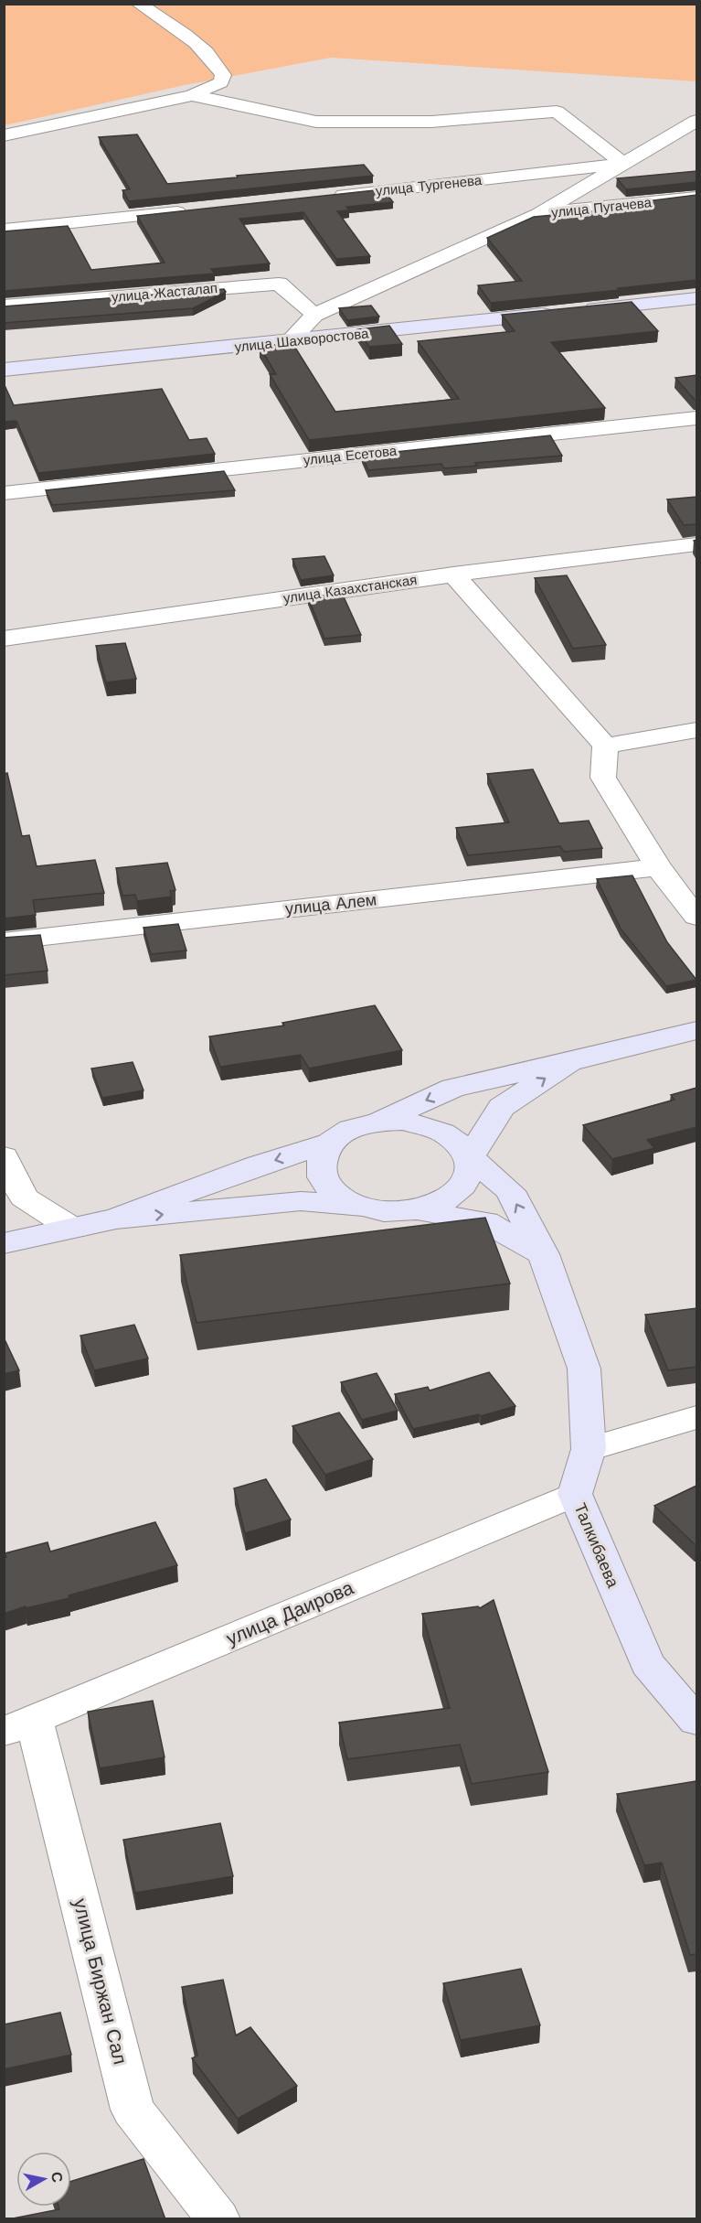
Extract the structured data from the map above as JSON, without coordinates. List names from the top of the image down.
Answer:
{
  "streets": {
    "street": [
      "улица Тургенева",
      "улица Пугачева",
      "улица Жасталап",
      "улица Шахворостова",
      "улица Есетова",
      "улица Казахстанская",
      "улица Алем",
      "Талкибаева",
      "улица Даирова",
      "улица Биржан Сал"
    ]
  },
  "crossings": [
    ["Талкибаева", "улица Даирова"],
    ["улица Даирова", "улица Биржан Сал"]
  ],
  "north": "right"
}
